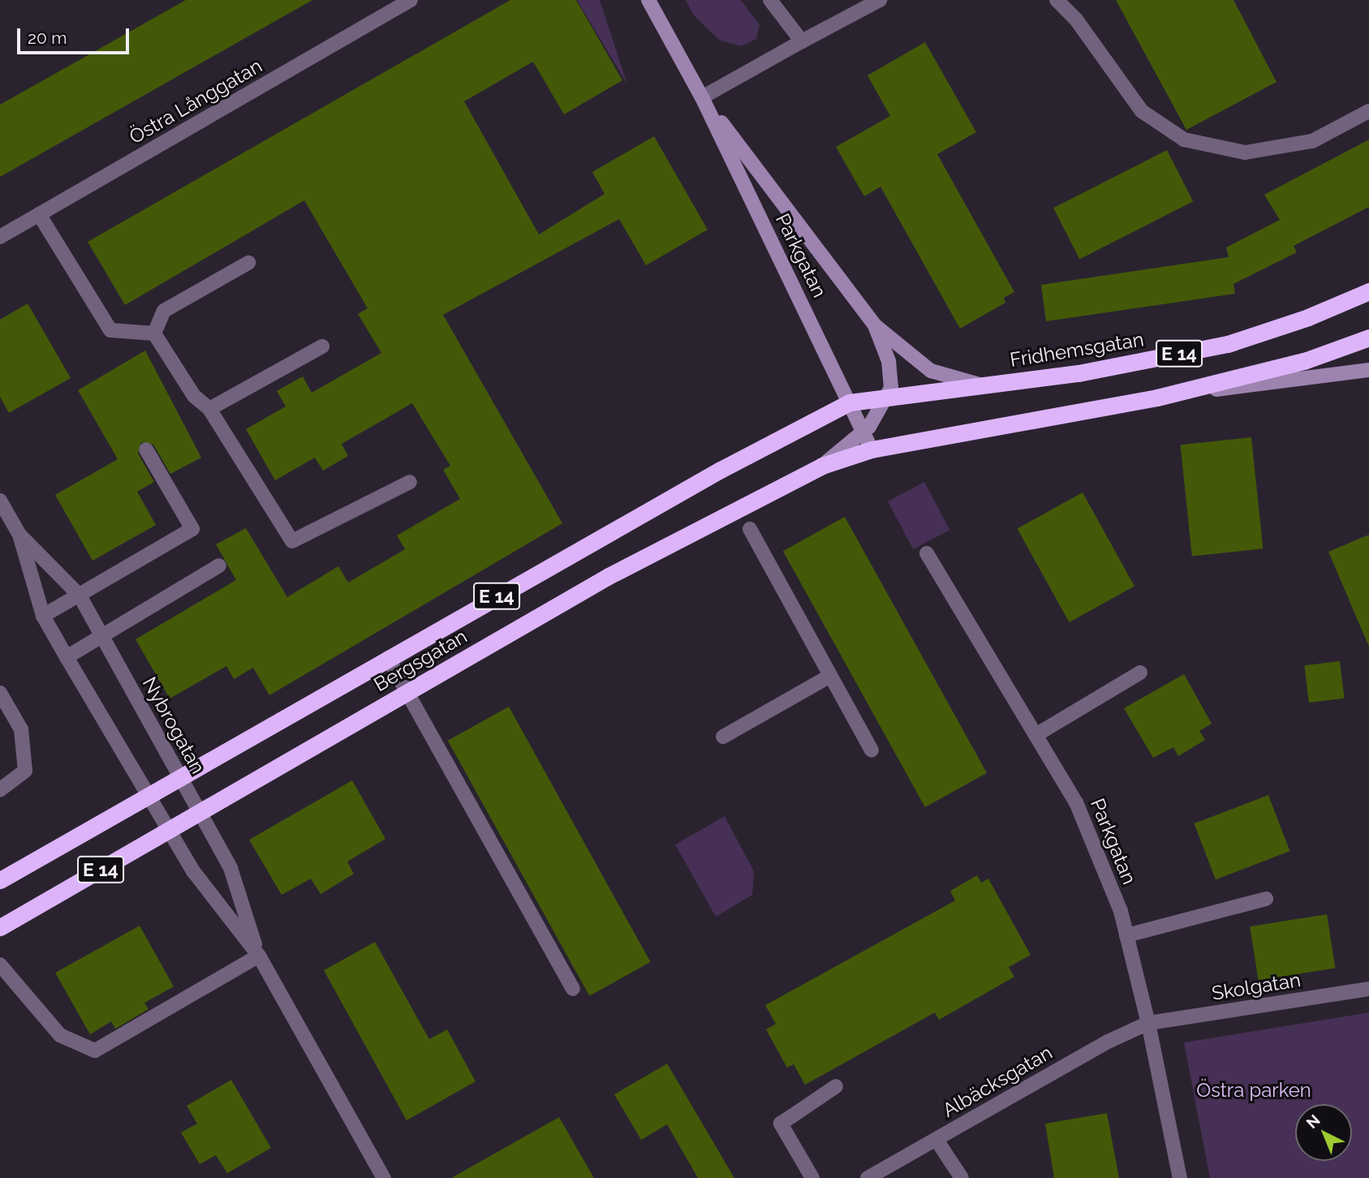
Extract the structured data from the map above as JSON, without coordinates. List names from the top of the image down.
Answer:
{
  "streets": {
    "highway": ["Fridhemsgatan", "E 14", "Bergsgatan"],
    "main road": ["Parkgatan"],
    "street": [
      "Östra Långgatan",
      "Nybrogatan",
      "Skolgatan",
      "Albäcksgatan"
    ]
  },
  "crossings": [
    ["Parkgatan", "Fridhemsgatan"],
    ["Parkgatan", "E 14"],
    ["Parkgatan", "Bergsgatan"],
    ["Parkgatan", "Skolgatan"],
    ["Parkgatan", "Albäcksgatan"],
    ["Fridhemsgatan", "Bergsgatan"],
    ["E 14", "Bergsgatan"],
    ["Bergsgatan", "Nybrogatan"],
    ["Skolgatan", "Albäcksgatan"]
  ],
  "parks": ["Östra parken"],
  "scale_bar": "20 m",
  "north": "top left"
}
